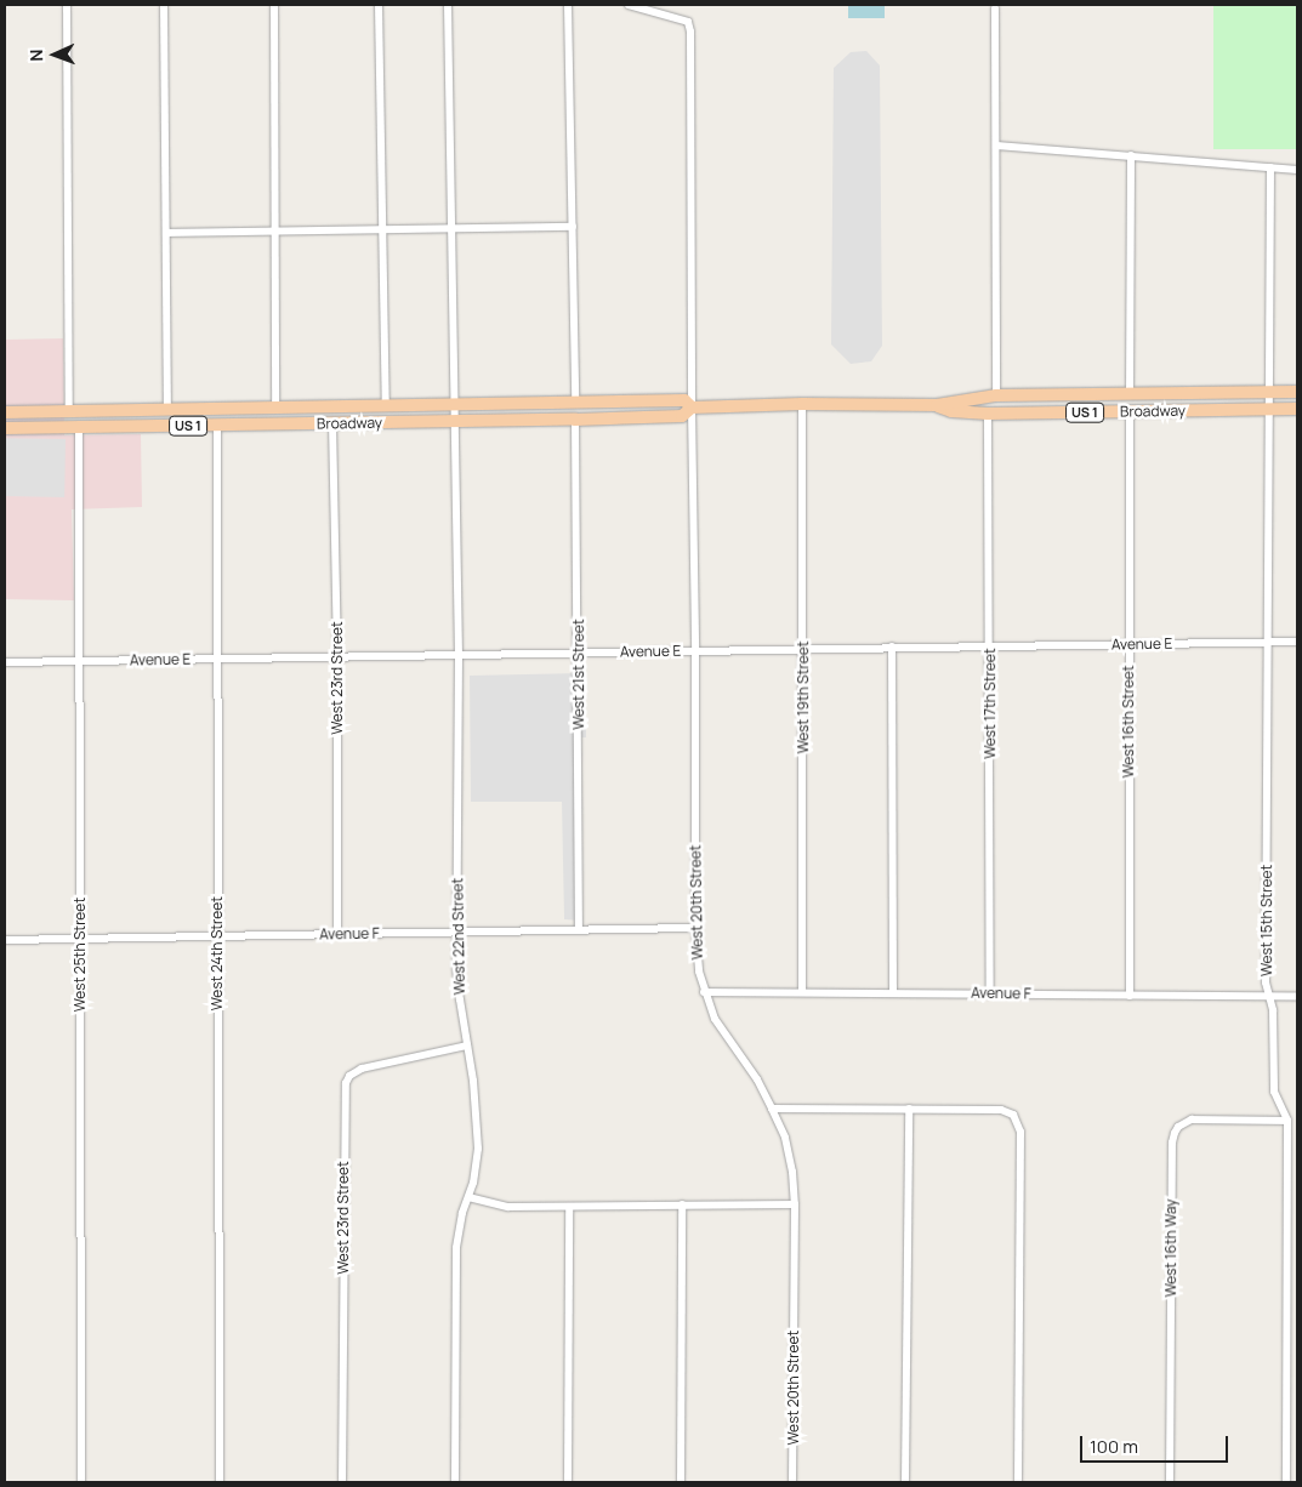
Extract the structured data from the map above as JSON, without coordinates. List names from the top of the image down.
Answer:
{
  "streets": {
    "main road": ["Broadway", "US 1"],
    "street": [
      "Avenue E",
      "West 21st Street",
      "West 23rd Street",
      "West 19th Street",
      "West 17th Street",
      "West 16th Street",
      "West 20th Street",
      "West 15th Street",
      "Avenue F",
      "West 22nd Street",
      "West 24th Street",
      "West 25th Street",
      "West 16th Way"
    ]
  },
  "crossings": [
    ["Broadway", "West 21st Street"],
    ["Broadway", "West 23rd Street"],
    ["Broadway", "West 19th Street"],
    ["Broadway", "West 17th Street"],
    ["Broadway", "West 16th Street"],
    ["Broadway", "West 20th Street"],
    ["Broadway", "West 15th Street"],
    ["Broadway", "West 22nd Street"],
    ["Broadway", "West 24th Street"],
    ["Broadway", "West 25th Street"],
    ["Avenue E", "West 21st Street"],
    ["Avenue E", "West 23rd Street"],
    ["Avenue E", "West 19th Street"],
    ["Avenue E", "West 17th Street"],
    ["Avenue E", "West 16th Street"],
    ["Avenue E", "West 20th Street"],
    ["Avenue E", "West 15th Street"],
    ["Avenue E", "West 22nd Street"],
    ["Avenue E", "West 24th Street"],
    ["Avenue E", "West 25th Street"],
    ["West 21st Street", "Avenue F"],
    ["West 23rd Street", "Avenue F"],
    ["West 23rd Street", "West 22nd Street"],
    ["West 19th Street", "Avenue F"],
    ["West 17th Street", "Avenue F"],
    ["West 16th Street", "Avenue F"],
    ["West 20th Street", "Avenue F"],
    ["West 15th Street", "Avenue F"],
    ["West 15th Street", "West 16th Way"],
    ["Avenue F", "West 22nd Street"],
    ["Avenue F", "West 24th Street"],
    ["Avenue F", "West 25th Street"]
  ],
  "scale_bar": "100 m",
  "north": "left"
}
